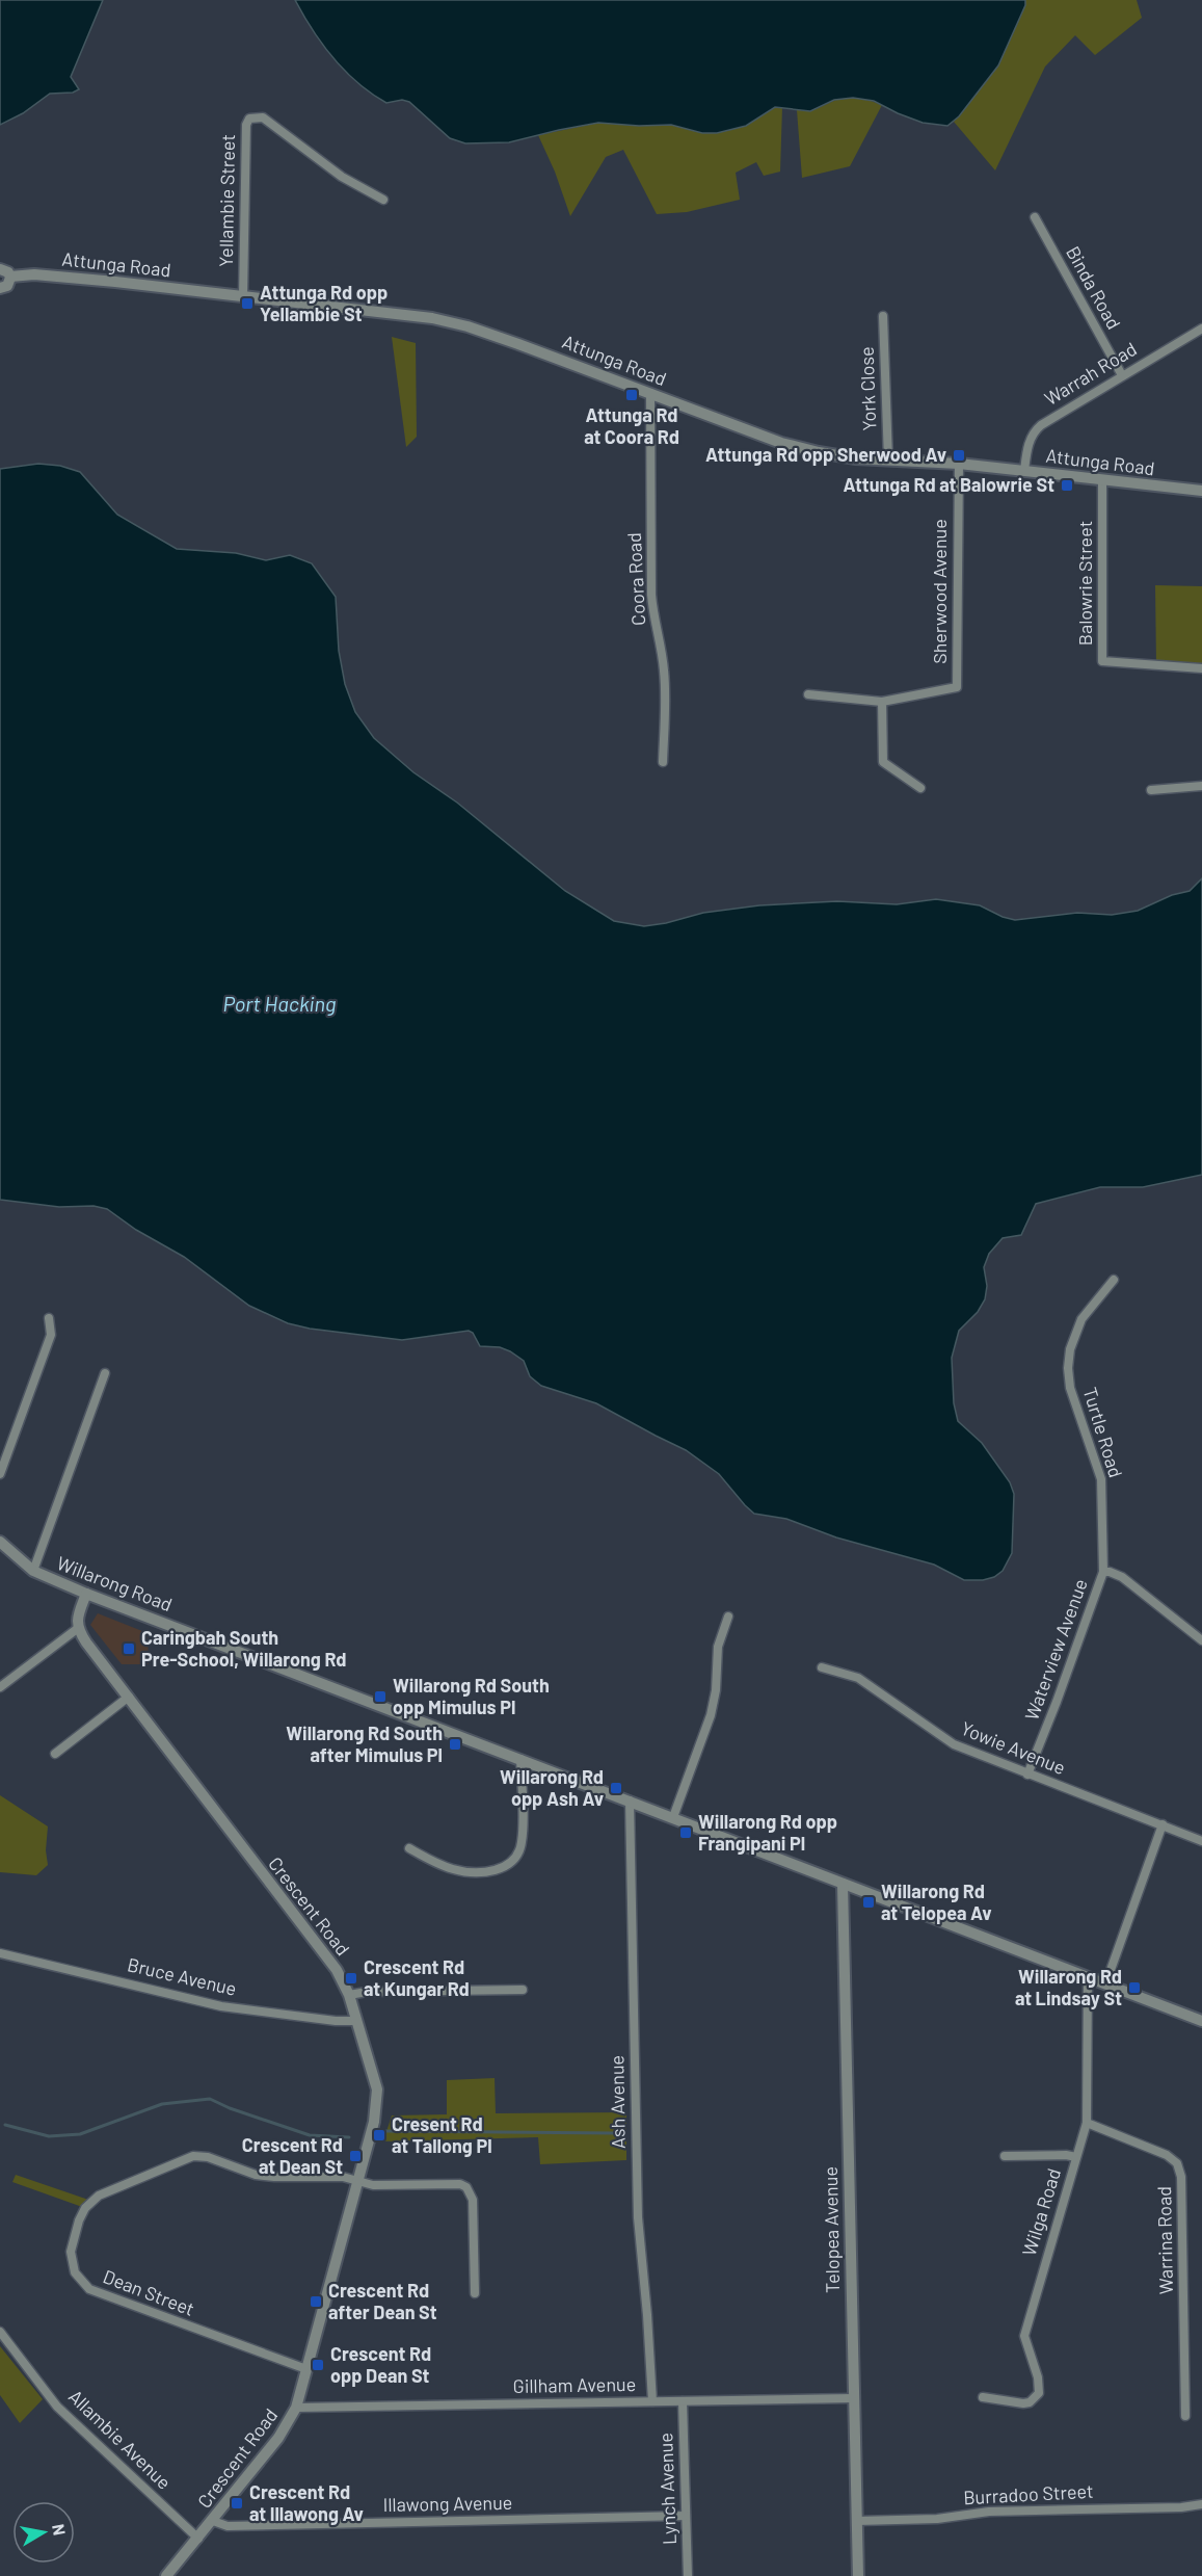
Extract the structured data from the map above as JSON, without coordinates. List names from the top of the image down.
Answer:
{
  "streets": {
    "street": [
      "Yellambie Street",
      "Attunga Road",
      "Binda Road",
      "Warrah Road",
      "York Close",
      "Coora Road",
      "Balowrie Street",
      "Sherwood Avenue",
      "Turtle Road",
      "Willarong Road",
      "Waterview Avenue",
      "Yowie Avenue",
      "Crescent Road",
      "Bruce Avenue",
      "Ash Avenue",
      "Wilga Road",
      "Telopea Avenue",
      "Warrina Road",
      "Dean Street",
      "Gillham Avenue",
      "Allambie Avenue",
      "Lynch Avenue",
      "Burradoo Street",
      "Illawong Avenue"
    ]
  },
  "crossings": [
    ["Yellambie Street", "Attunga Road"],
    ["Attunga Road", "Warrah Road"],
    ["Attunga Road", "York Close"],
    ["Attunga Road", "Coora Road"],
    ["Attunga Road", "Balowrie Street"],
    ["Attunga Road", "Sherwood Avenue"],
    ["Binda Road", "Warrah Road"],
    ["Turtle Road", "Waterview Avenue"],
    ["Willarong Road", "Ash Avenue"],
    ["Willarong Road", "Wilga Road"],
    ["Willarong Road", "Telopea Avenue"],
    ["Waterview Avenue", "Yowie Avenue"],
    ["Crescent Road", "Bruce Avenue"],
    ["Crescent Road", "Dean Street"],
    ["Crescent Road", "Gillham Avenue"],
    ["Crescent Road", "Allambie Avenue"],
    ["Crescent Road", "Illawong Avenue"],
    ["Ash Avenue", "Gillham Avenue"],
    ["Wilga Road", "Warrina Road"],
    ["Telopea Avenue", "Gillham Avenue"],
    ["Telopea Avenue", "Burradoo Street"],
    ["Gillham Avenue", "Lynch Avenue"],
    ["Lynch Avenue", "Illawong Avenue"]
  ],
  "water": ["Port Hacking"],
  "places": {
    "transit": [
      "Attunga Rd opp Yellambie St",
      "Attunga Rd at Coora Rd",
      "Attunga Rd opp Sherwood Av",
      "Attunga Rd at Balowrie St",
      "Caringbah South Pre-School, Willarong Rd",
      "Willarong Rd South opp Mimulus Pl",
      "Willarong Rd South after Mimulus Pl",
      "Willarong Rd opp Ash Av",
      "Willarong Rd opp Frangipani Pl",
      "Willarong Rd at Telopea Av",
      "Crescent Rd at Kungar Rd",
      "Willarong Rd at Lindsay St",
      "Cresent Rd at Tallong Pl",
      "Crescent Rd at Dean St",
      "Crescent Rd after Dean St",
      "Crescent Rd opp Dean St",
      "Crescent Rd at Illawong Av"
    ]
  },
  "north": "right"
}
